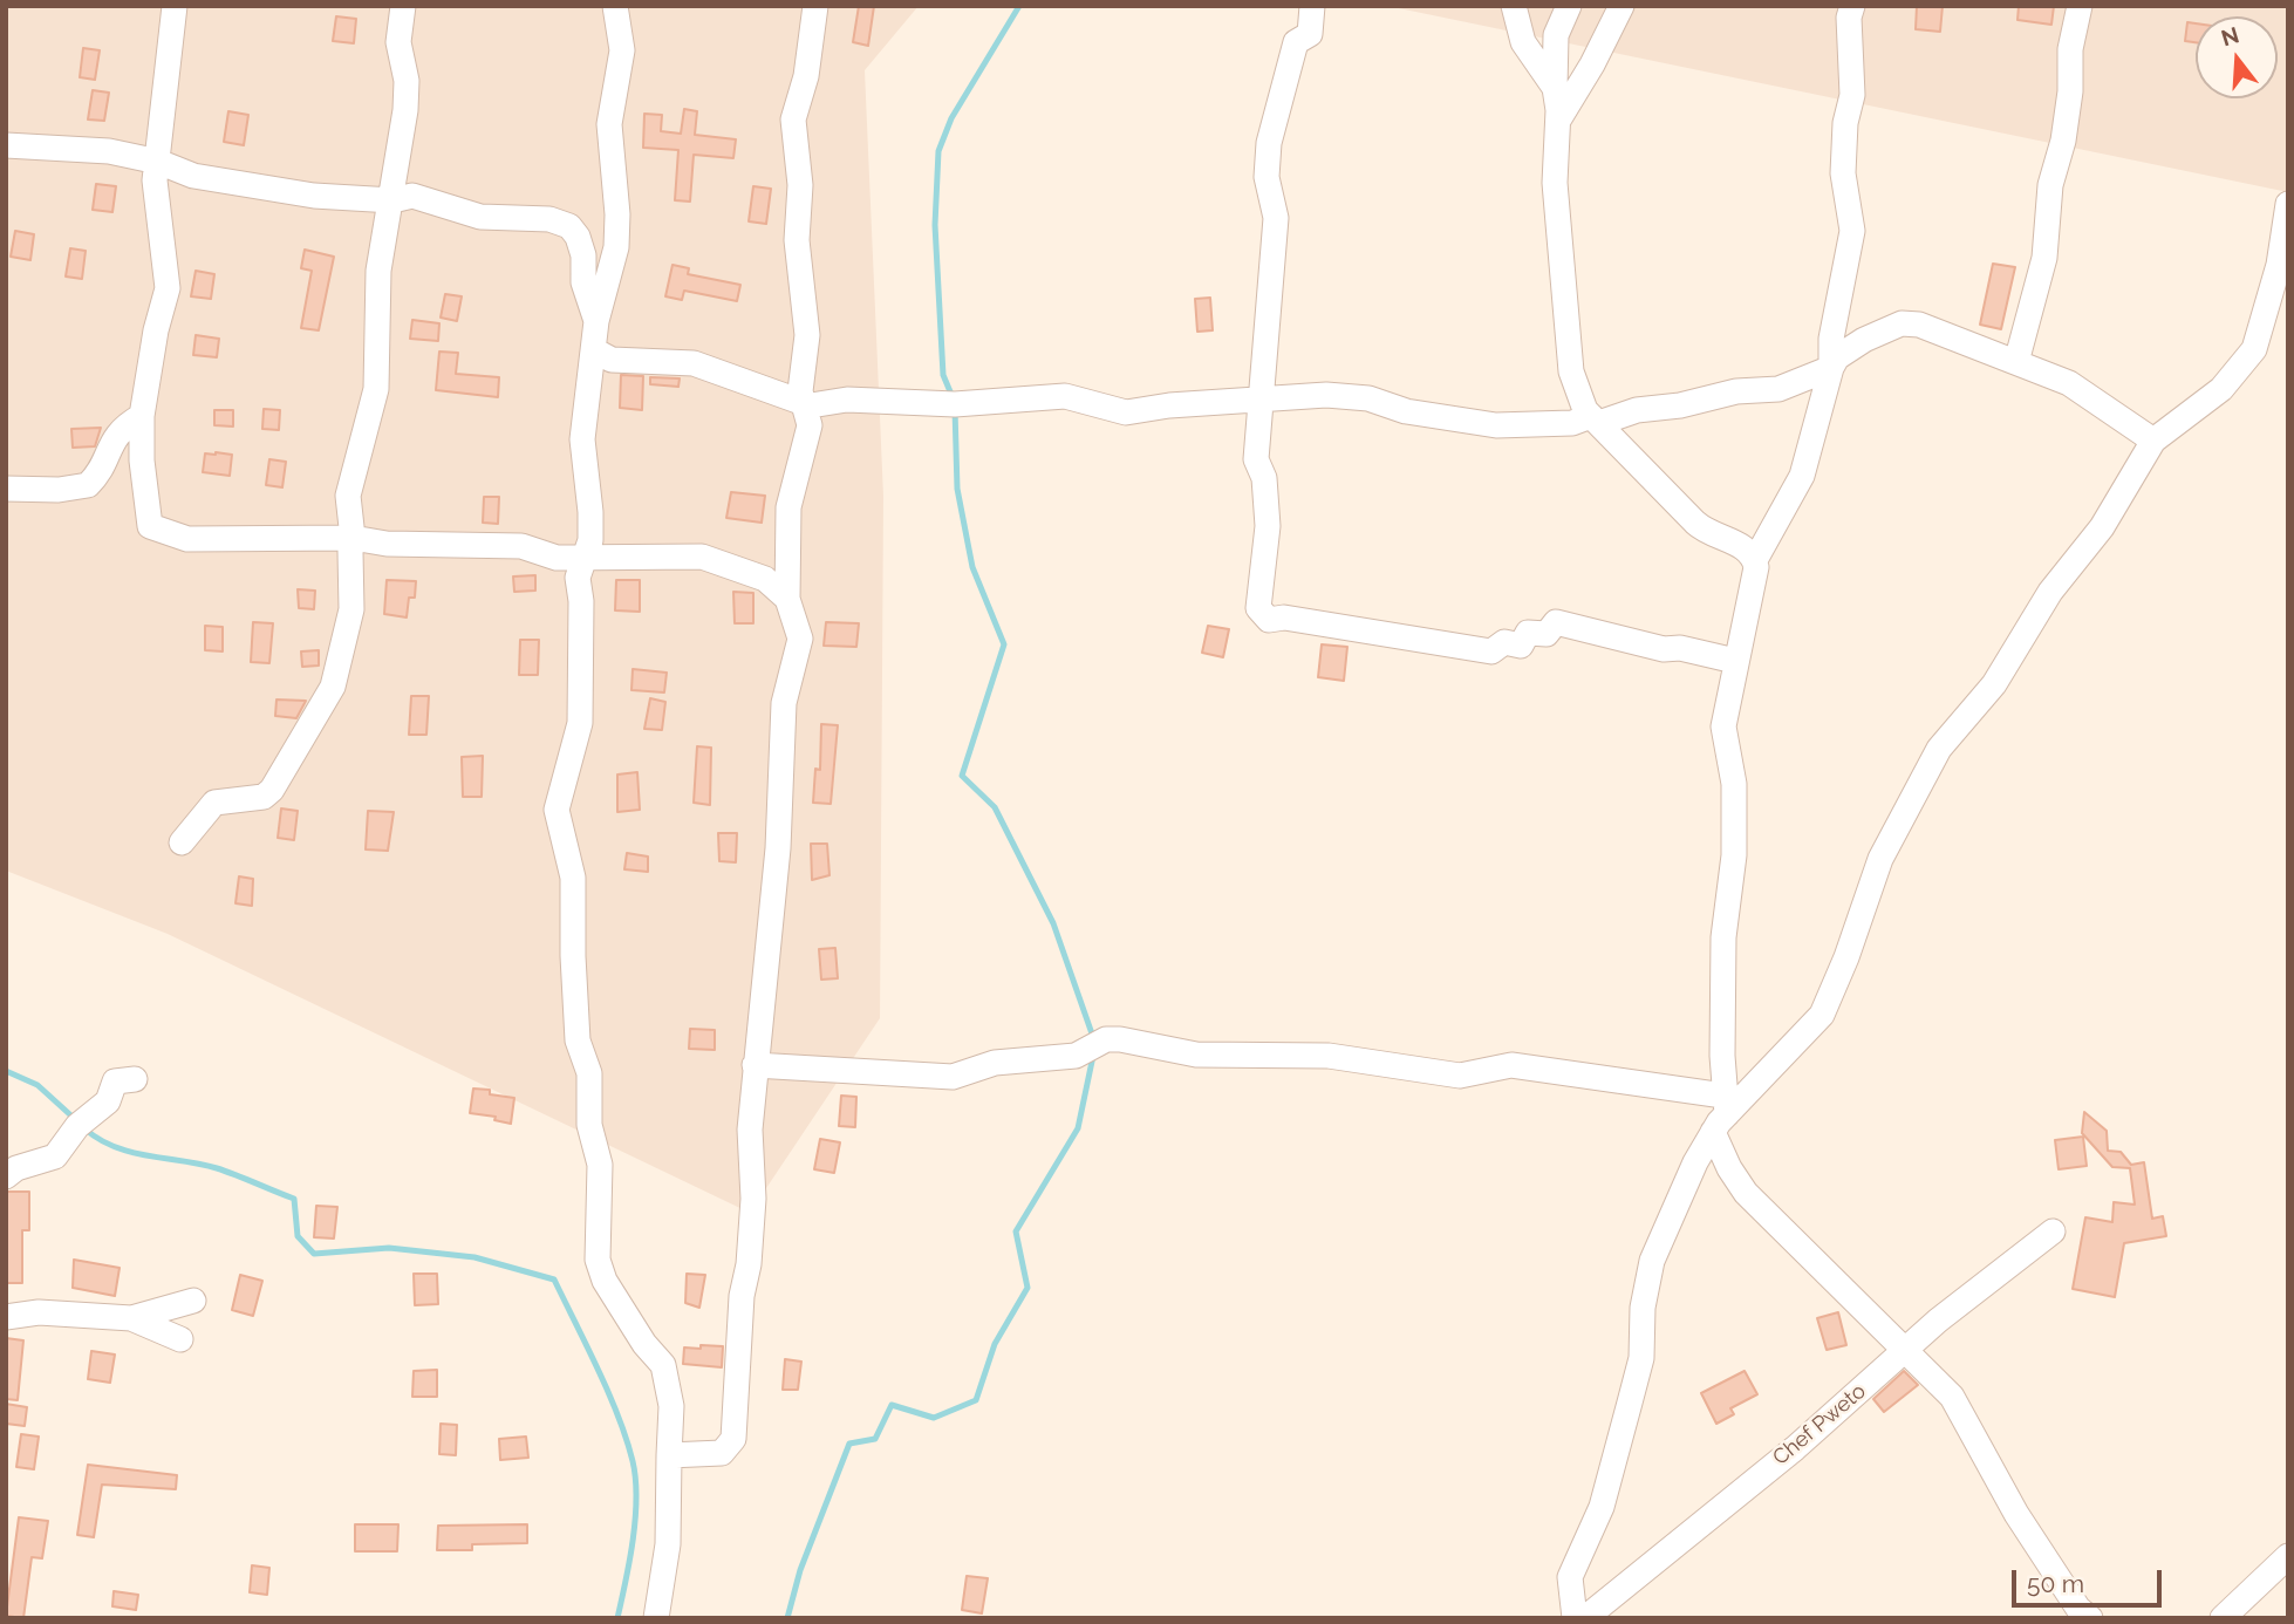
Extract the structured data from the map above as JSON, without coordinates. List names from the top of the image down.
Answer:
{
  "streets": {
    "street": ["Chef Pweto"]
  },
  "scale_bar": "50 m",
  "north": "top"
}
